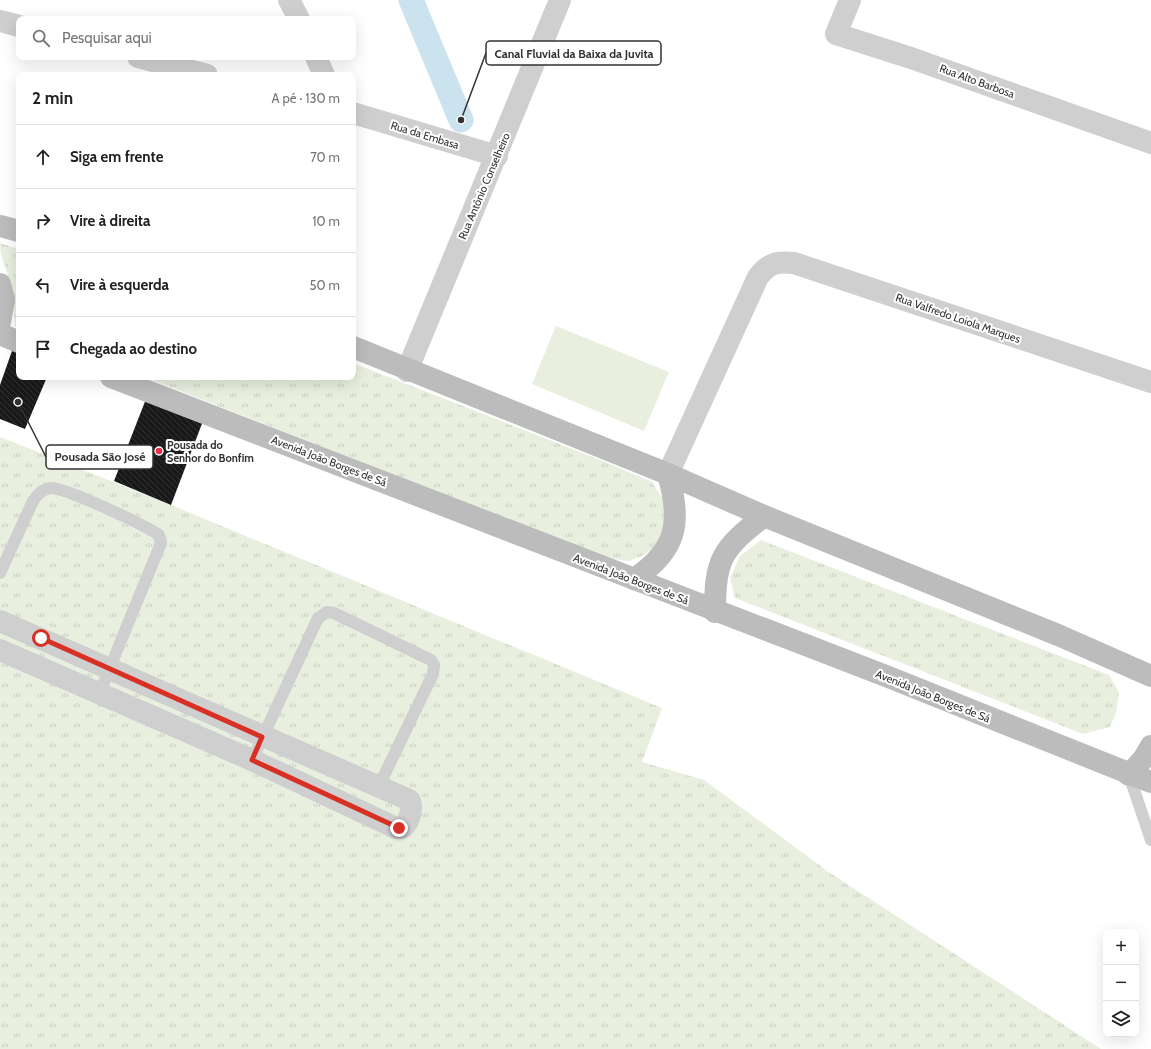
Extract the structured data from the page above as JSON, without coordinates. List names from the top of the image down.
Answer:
{
  "streets": {
    "main road": ["Avenida João Borges de Sá"],
    "street": [
      "Rua Alto Barbosa",
      "Rua da Embasa",
      "Rua Antônio Conselheiro",
      "Rua Valfredo Loiola Marques"
    ]
  },
  "crossings": [
    ["Rua da Embasa", "Rua Antônio Conselheiro"]
  ],
  "places": ["Canal Fluvial da Baixa da Juvita", "Pousada São José", "Pousada do Senhor do Bonfim"],
  "page": {
    "search": "Pesquisar aqui",
    "heading": ["2 min", "A pé · 130 m"],
    "list": [
      ["Siga em frente", "70 m"],
      ["Vire à direita", "10 m"],
      ["Vire à esquerda", "50 m"],
      "Chegada ao destino"
    ],
    "map_buttons": ["+", "−"]
  }
}
